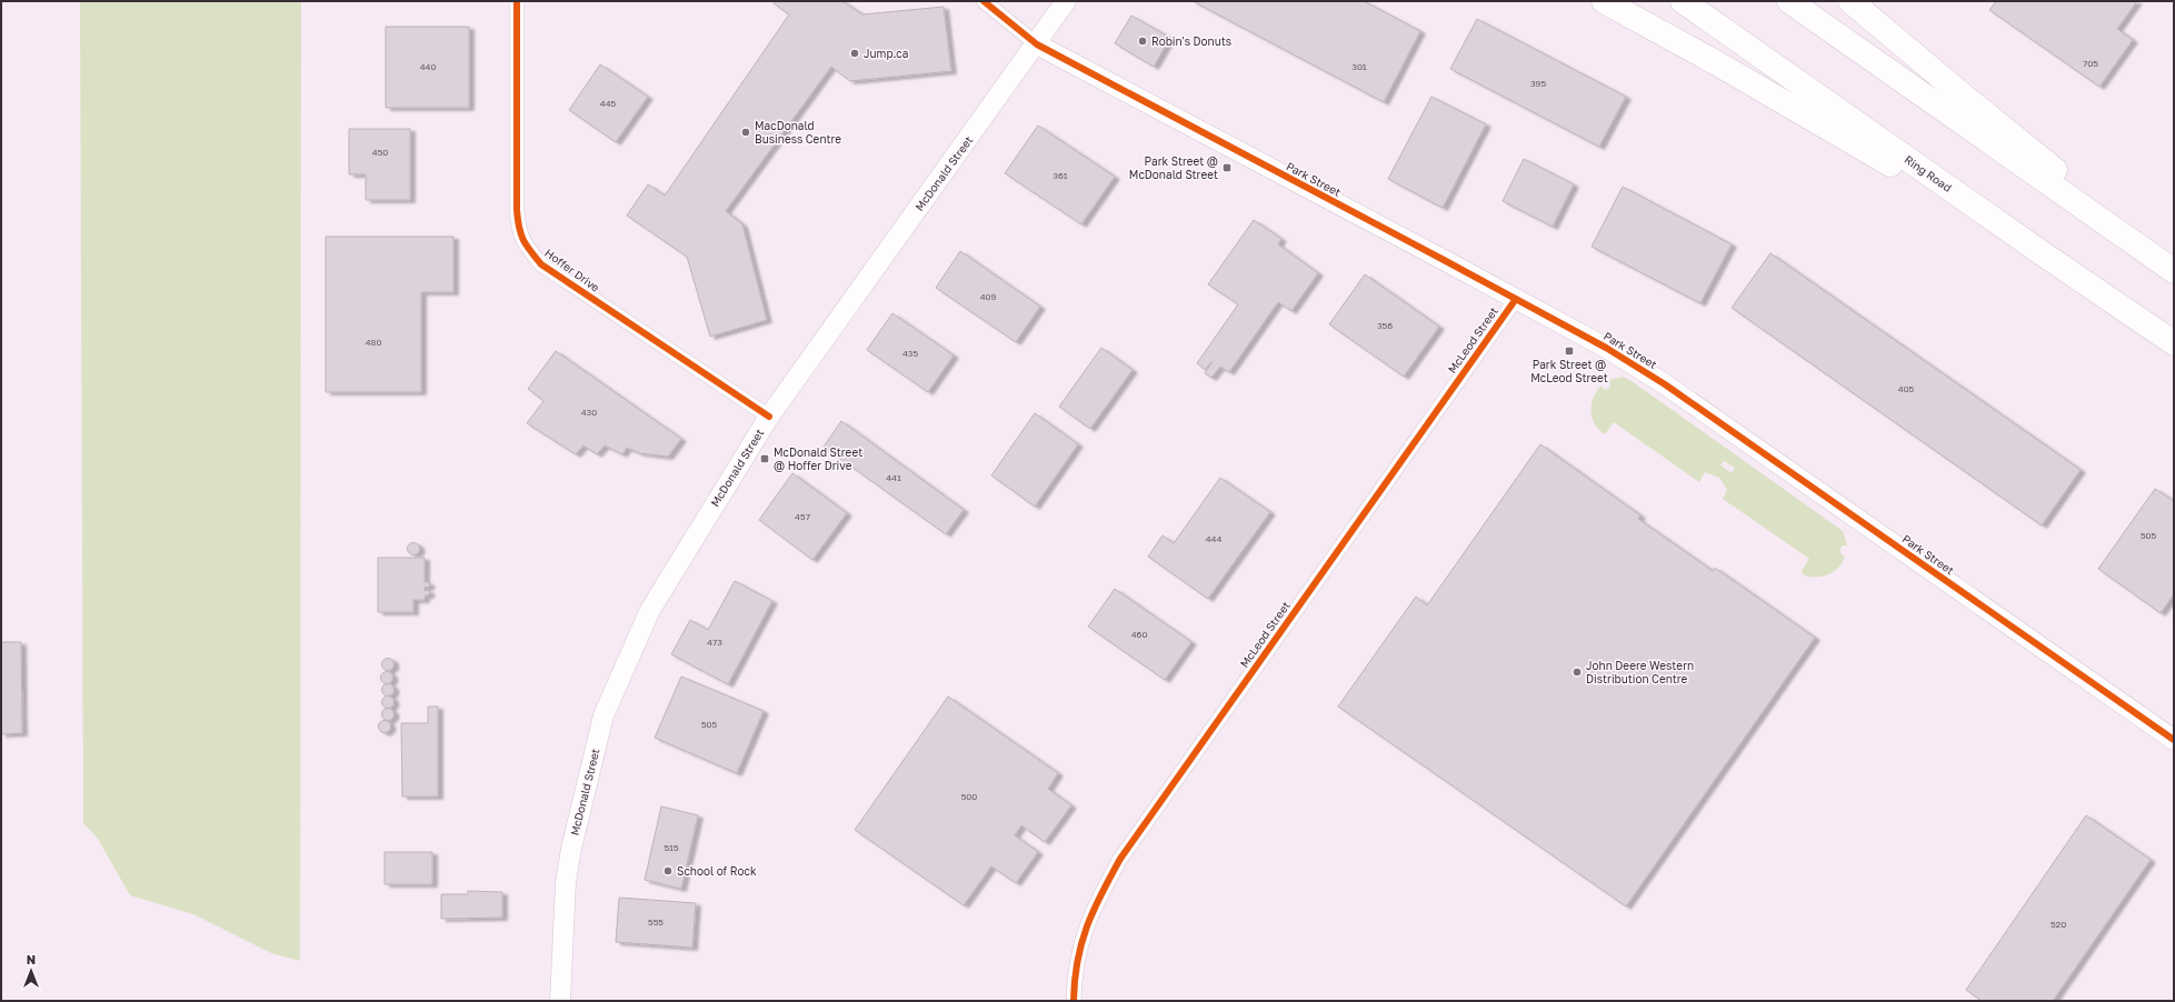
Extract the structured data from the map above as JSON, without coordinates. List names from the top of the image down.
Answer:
{
  "streets": {
    "highway": ["Ring Road"],
    "street": [
      "McDonald Street",
      "Park Street",
      "Hoffer Drive",
      "McLeod Street"
    ]
  },
  "crossings": [
    ["McDonald Street", "Park Street"],
    ["McDonald Street", "Hoffer Drive"],
    ["Park Street", "McLeod Street"]
  ],
  "places": {
    "other": [
      "Robin's Donuts",
      "Jump.ca",
      "MacDonald Business Centre",
      "John Deere Western Distribution Centre",
      "School of Rock"
    ],
    "transit": ["Park Street @ McDonald Street", "Park Street @ McLeod Street", "McDonald Street @ Hoffer Drive"]
  },
  "house_numbers": [
    "705",
    "440",
    "301",
    "395",
    "445",
    "450",
    "361",
    "409",
    "356",
    "480",
    "435",
    "405",
    "430",
    "441",
    "457",
    "505",
    "444",
    "460",
    "473",
    "505",
    "500",
    "515",
    "555",
    "520"
  ],
  "north": "top"
}
